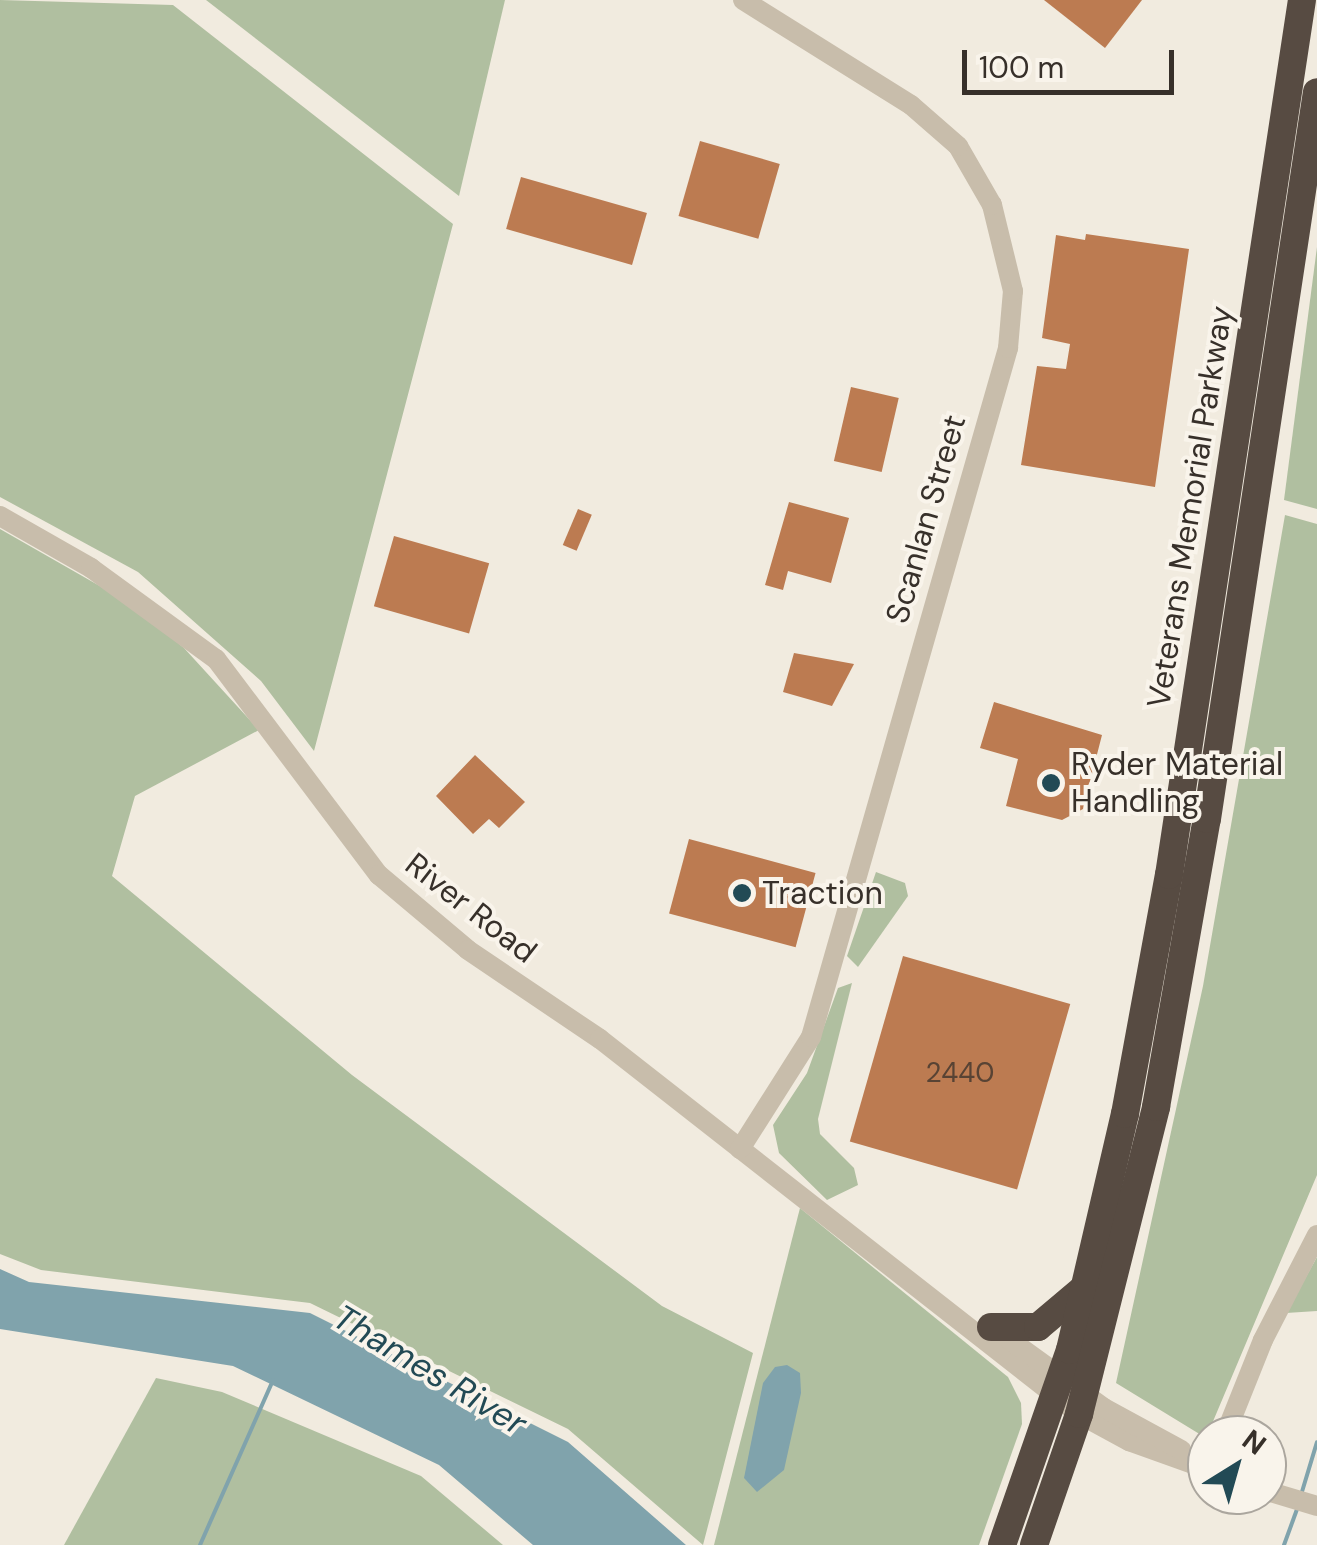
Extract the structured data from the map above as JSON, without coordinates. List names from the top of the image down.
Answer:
{
  "streets": {
    "highway": ["Veterans Memorial Parkway"],
    "street": ["Scanlan Street", "River Road"]
  },
  "crossings": [
    ["Veterans Memorial Parkway", "River Road"],
    ["Scanlan Street", "River Road"]
  ],
  "water": ["Thames River"],
  "places": ["Ryder Material Handling", "Traction"],
  "house_numbers": ["2440"],
  "scale_bar": "100 m",
  "north": "top right"
}
